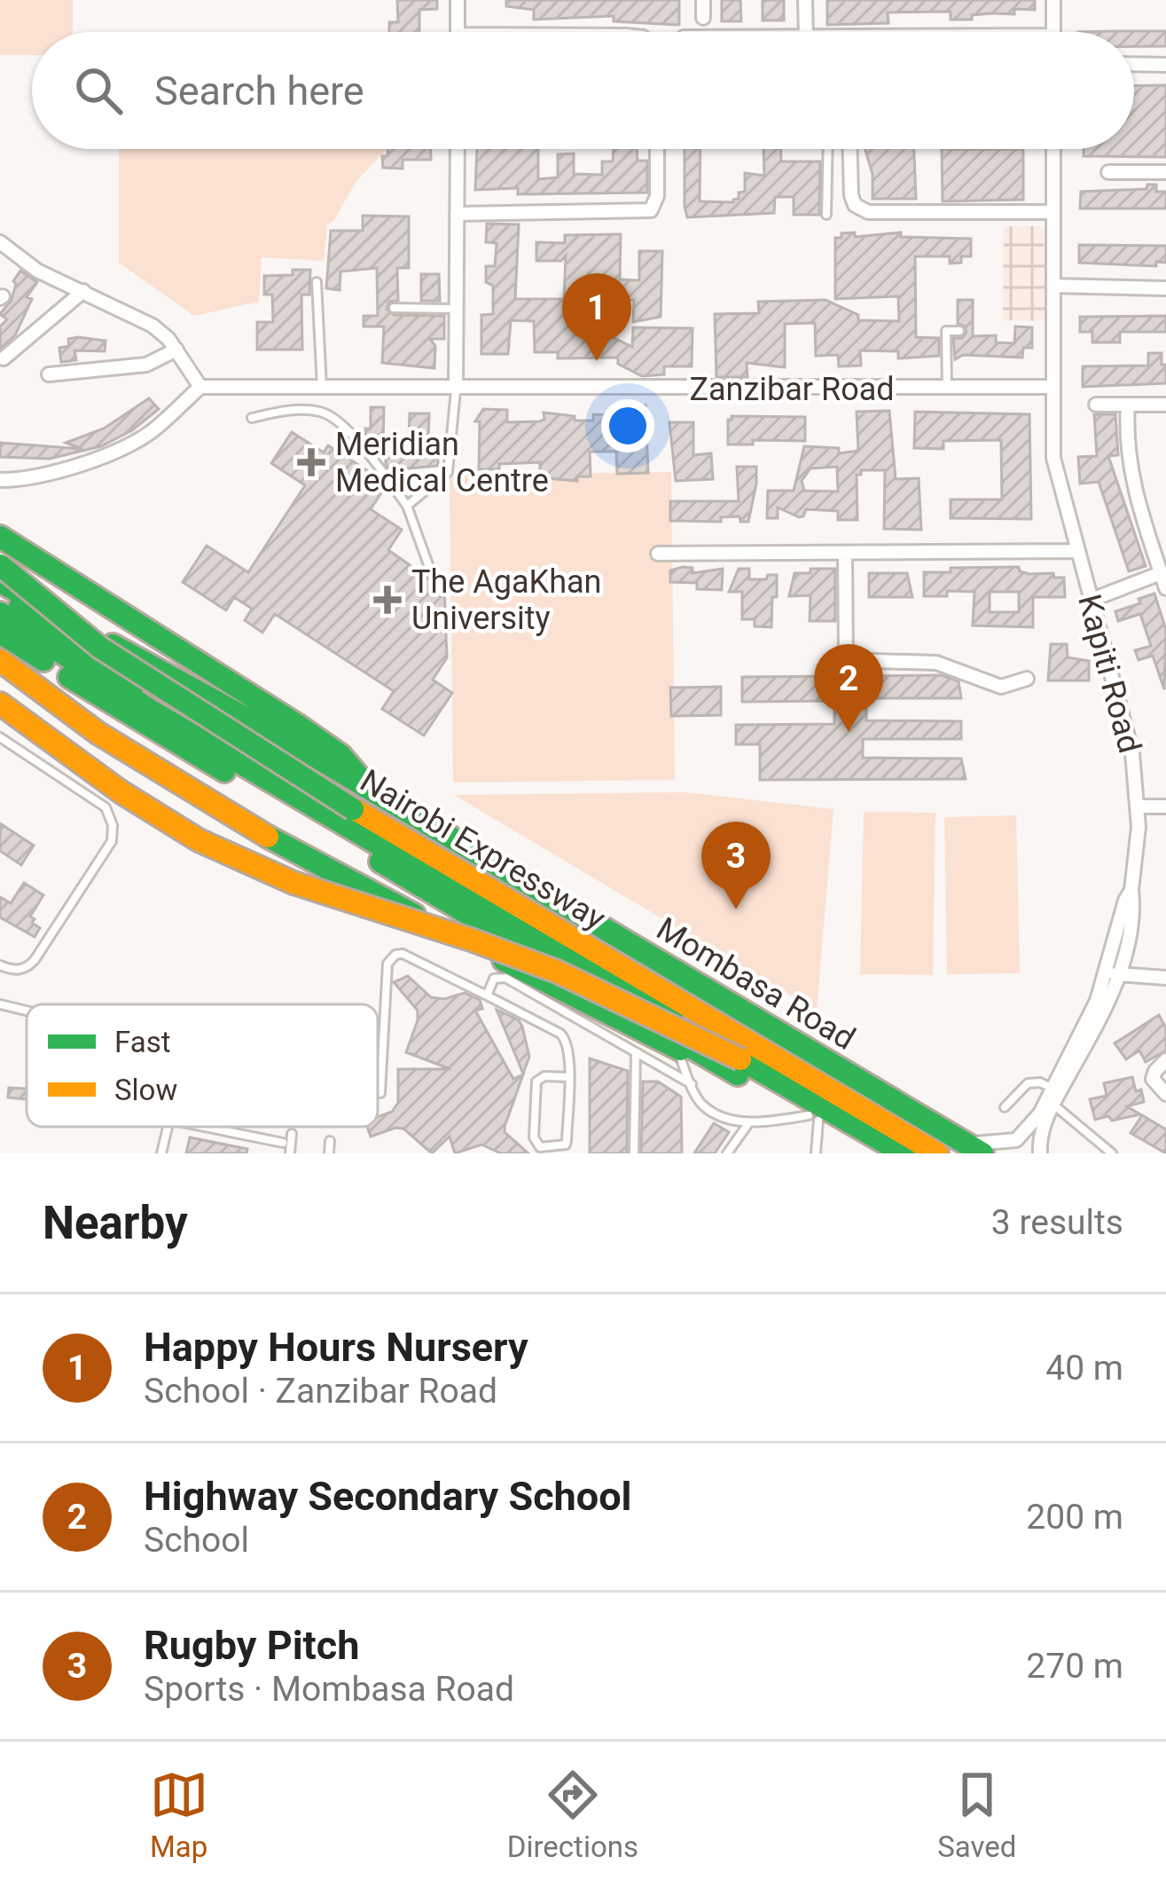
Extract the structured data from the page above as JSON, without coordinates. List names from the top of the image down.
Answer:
{
  "streets": {
    "highway": ["Nairobi Expressway", "Mombasa Road"],
    "street": ["Zanzibar Road", "Kapiti Road"]
  },
  "crossings": [
    ["Zanzibar Road", "Kapiti Road"],
    ["Kapiti Road", "Mombasa Road"]
  ],
  "places": {
    "health": ["Meridian Medical Centre", "The AgaKhan University"]
  },
  "legend": ["Fast", "Slow"],
  "page": {
    "search": "Search here",
    "pins": ["1", "2", "3"],
    "heading": ["Nearby", "3 results"],
    "list": [
      {
        "mark": "1",
        "name": "Happy Hours Nursery",
        "note": "School · Zanzibar Road",
        "value": "40 m"
      },
      {
        "mark": "2",
        "name": "Highway Secondary School",
        "note": "School",
        "value": "200 m"
      },
      {
        "mark": "3",
        "name": "Rugby Pitch",
        "note": "Sports · Mombasa Road",
        "value": "270 m"
      }
    ],
    "nav": ["Map", "Directions", "Saved"]
  }
}
